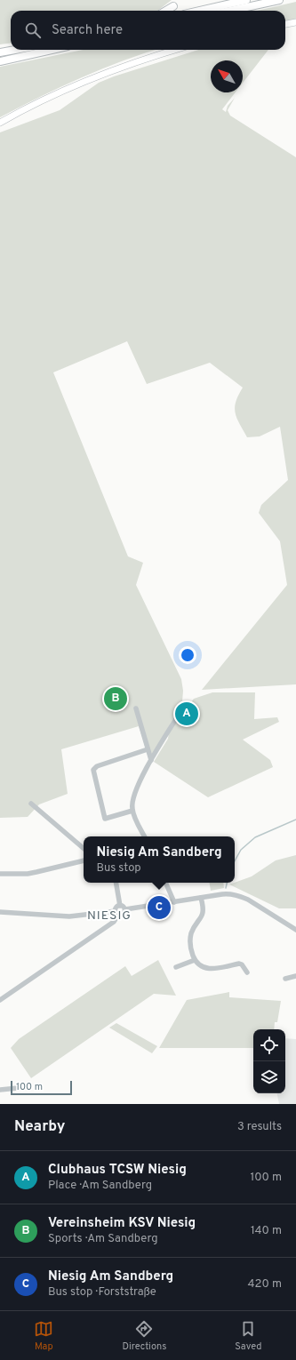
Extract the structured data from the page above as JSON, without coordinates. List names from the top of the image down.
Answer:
{
  "districts": ["NIESIG"],
  "scale_bar": "100 m",
  "north": "top left",
  "page": {
    "search": "Search here",
    "pins": ["B", "A", "C"],
    "popup": ["Niesig Am Sandberg", "Bus stop"],
    "scale": "100 m",
    "heading": ["Nearby", "3 results"],
    "list": [
      {
        "mark": "A",
        "name": "Clubhaus TCSW Niesig",
        "note": "Place · Am Sandberg",
        "value": "100 m"
      },
      {
        "mark": "B",
        "name": "Vereinsheim KSV Niesig",
        "note": "Sports · Am Sandberg",
        "value": "140 m"
      },
      {
        "mark": "C",
        "name": "Niesig Am Sandberg",
        "note": "Bus stop · Forststraße",
        "value": "420 m"
      }
    ],
    "nav": ["Map", "Directions", "Saved"]
  }
}
